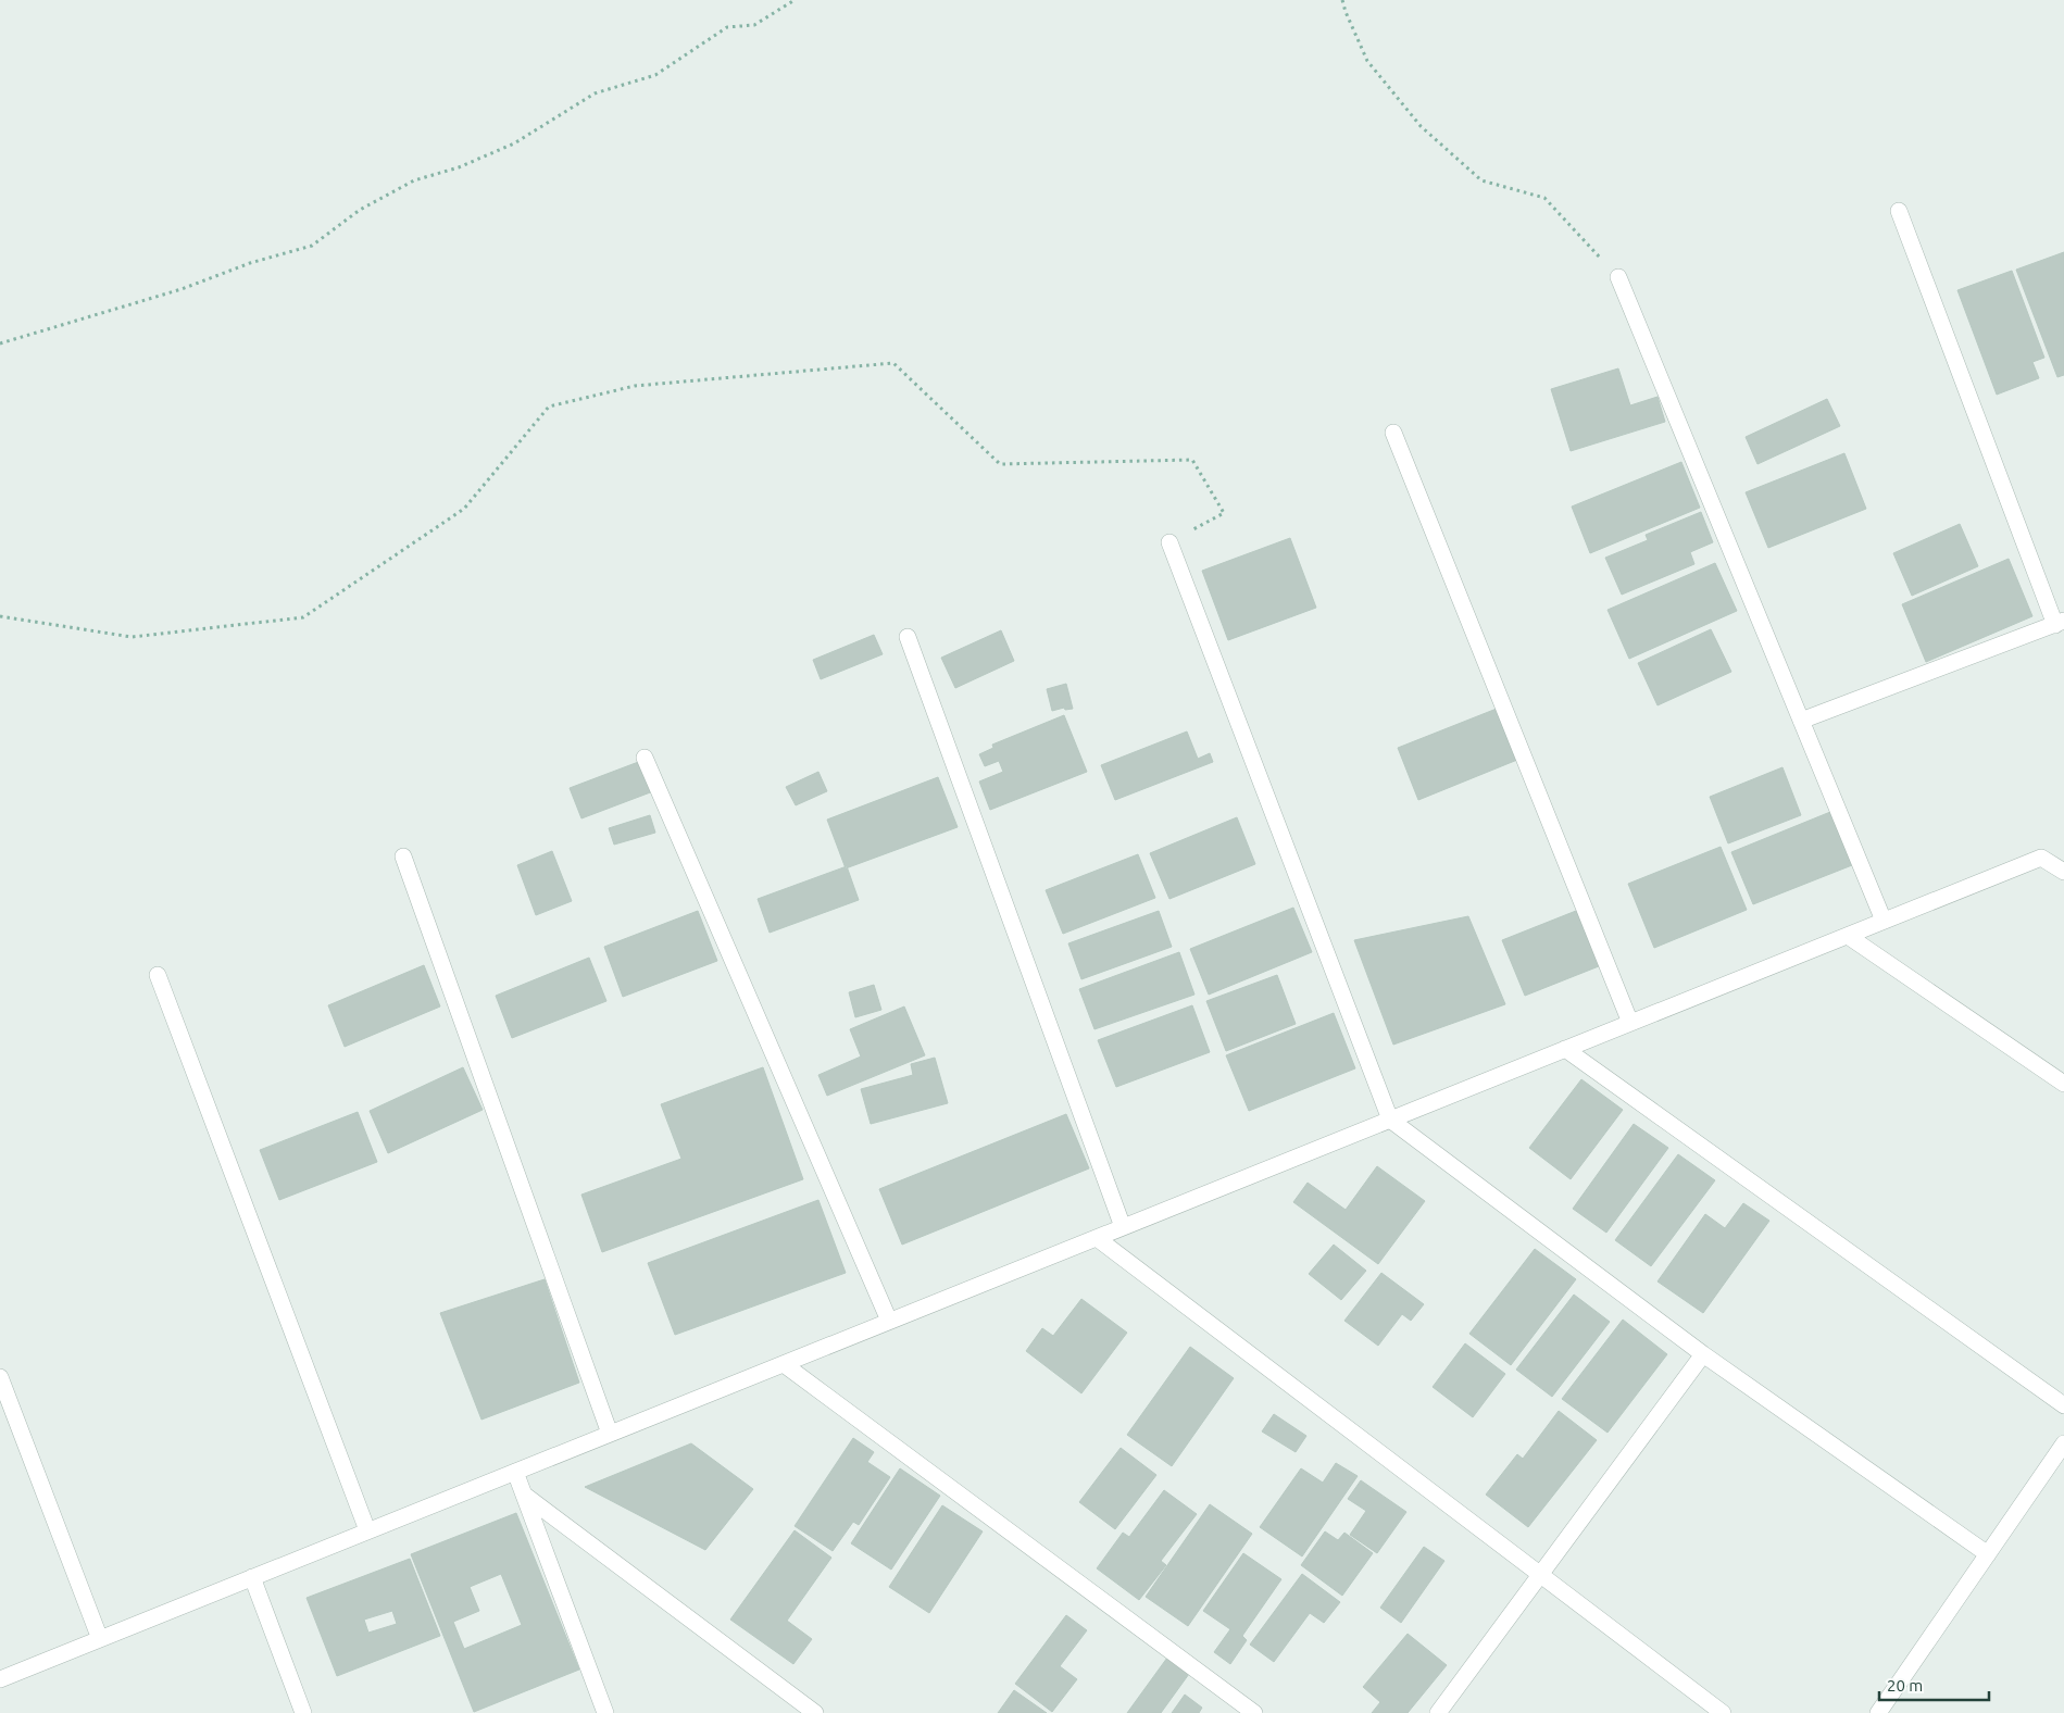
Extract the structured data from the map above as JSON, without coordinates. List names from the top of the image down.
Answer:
{
  "scale_bar": "20 m"
}
